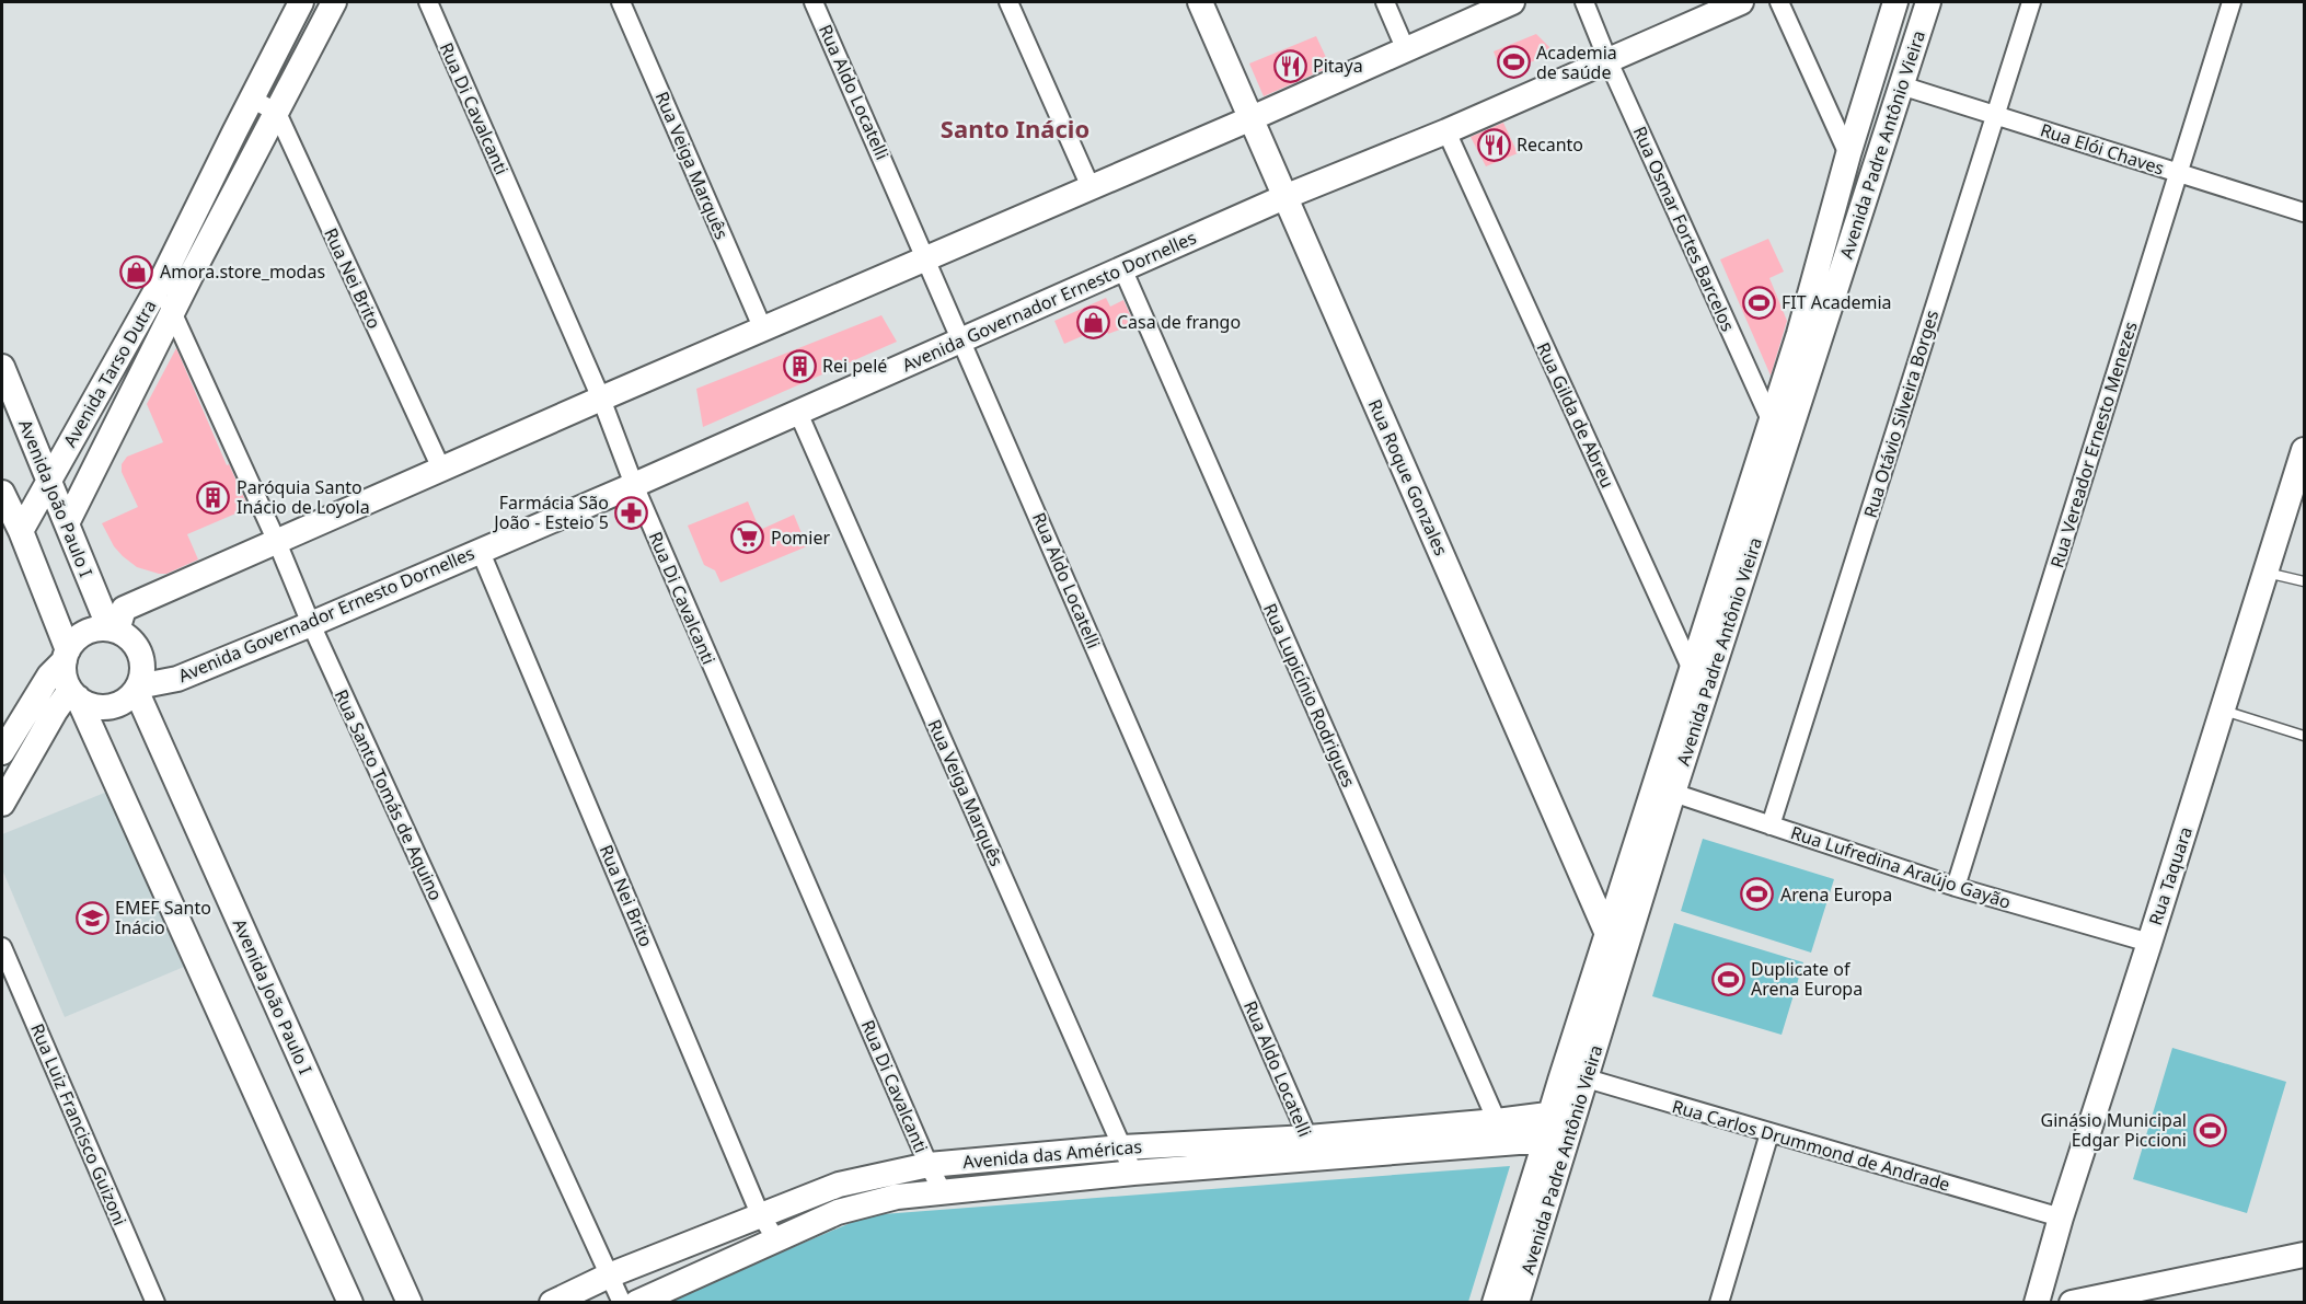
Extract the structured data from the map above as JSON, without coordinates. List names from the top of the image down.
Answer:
{
  "streets": {
    "main road": [
      "Avenida Padre Antônio Vieira",
      "Avenida Governador Ernesto Dornelles",
      "Avenida Tarso Dutra",
      "Rua Roque Gonzales",
      "Avenida João Paulo I",
      "Rua Taquara",
      "Avenida das Américas"
    ],
    "street": [
      "Rua Aldo Locatelli",
      "Rua Di Cavalcanti",
      "Rua Elói Chaves",
      "Rua Veiga Marquês",
      "Rua Osmar Fortes Barcelos",
      "Rua Nei Brito",
      "Rua Otávio Silveira Borges",
      "Rua Gilda de Abreu",
      "Rua Vereador Ernesto Menezes",
      "Rua Lupicínio Rodrigues",
      "Rua Santo Tomás de Aquino",
      "Rua Lufredina Araújo Gayão",
      "Rua Luiz Francisco Guizoni",
      "Rua Carlos Drummond de Andrade"
    ]
  },
  "crossings": [
    ["Rua Aldo Locatelli", "Avenida Governador Ernesto Dornelles"],
    ["Rua Aldo Locatelli", "Avenida das Américas"],
    ["Rua Di Cavalcanti", "Avenida Governador Ernesto Dornelles"],
    ["Rua Di Cavalcanti", "Avenida das Américas"],
    ["Avenida Padre Antônio Vieira", "Rua Elói Chaves"],
    ["Avenida Padre Antônio Vieira", "Rua Osmar Fortes Barcelos"],
    ["Avenida Padre Antônio Vieira", "Rua Gilda de Abreu"],
    ["Avenida Padre Antônio Vieira", "Rua Roque Gonzales"],
    ["Avenida Padre Antônio Vieira", "Rua Lufredina Araújo Gayão"],
    ["Avenida Padre Antônio Vieira", "Rua Carlos Drummond de Andrade"],
    ["Avenida Padre Antônio Vieira", "Avenida das Américas"],
    ["Rua Elói Chaves", "Rua Otávio Silveira Borges"],
    ["Rua Elói Chaves", "Rua Vereador Ernesto Menezes"],
    ["Rua Veiga Marquês", "Avenida Governador Ernesto Dornelles"],
    ["Rua Veiga Marquês", "Avenida das Américas"],
    ["Rua Osmar Fortes Barcelos", "Avenida Governador Ernesto Dornelles"],
    ["Rua Nei Brito", "Avenida Governador Ernesto Dornelles"],
    ["Rua Nei Brito", "Avenida Tarso Dutra"],
    ["Rua Nei Brito", "Avenida das Américas"],
    ["Avenida Governador Ernesto Dornelles", "Rua Gilda de Abreu"],
    ["Avenida Governador Ernesto Dornelles", "Rua Roque Gonzales"],
    ["Avenida Governador Ernesto Dornelles", "Avenida João Paulo I"],
    ["Avenida Governador Ernesto Dornelles", "Rua Lupicínio Rodrigues"],
    ["Avenida Governador Ernesto Dornelles", "Rua Santo Tomás de Aquino"],
    ["Avenida Tarso Dutra", "Avenida João Paulo I"],
    ["Avenida Tarso Dutra", "Rua Santo Tomás de Aquino"],
    ["Rua Otávio Silveira Borges", "Rua Lufredina Araújo Gayão"],
    ["Rua Vereador Ernesto Menezes", "Rua Lufredina Araújo Gayão"],
    ["Rua Lupicínio Rodrigues", "Avenida das Américas"],
    ["Rua Santo Tomás de Aquino", "Avenida das Américas"],
    ["Rua Lufredina Araújo Gayão", "Rua Taquara"],
    ["Rua Taquara", "Rua Carlos Drummond de Andrade"]
  ],
  "districts": ["Santo Inácio"],
  "places": {
    "sports": [
      "Academia de saúde",
      "FIT Academia",
      "Arena Europa",
      "Duplicate of Arena Europa",
      "Ginásio Municipal Edgar Piccioni"
    ],
    "restaurant": ["Pitaya", "Recanto"],
    "shop": ["Amora.store_modas", "Casa de frango"],
    "building": ["Rei pelé", "Paróquia Santo Inácio de Loyola"],
    "pharmacy": ["Farmácia São João - Esteio 5"],
    "supermarket": ["Pomier"],
    "school or university": ["EMEF Santo Inácio"]
  }
}
